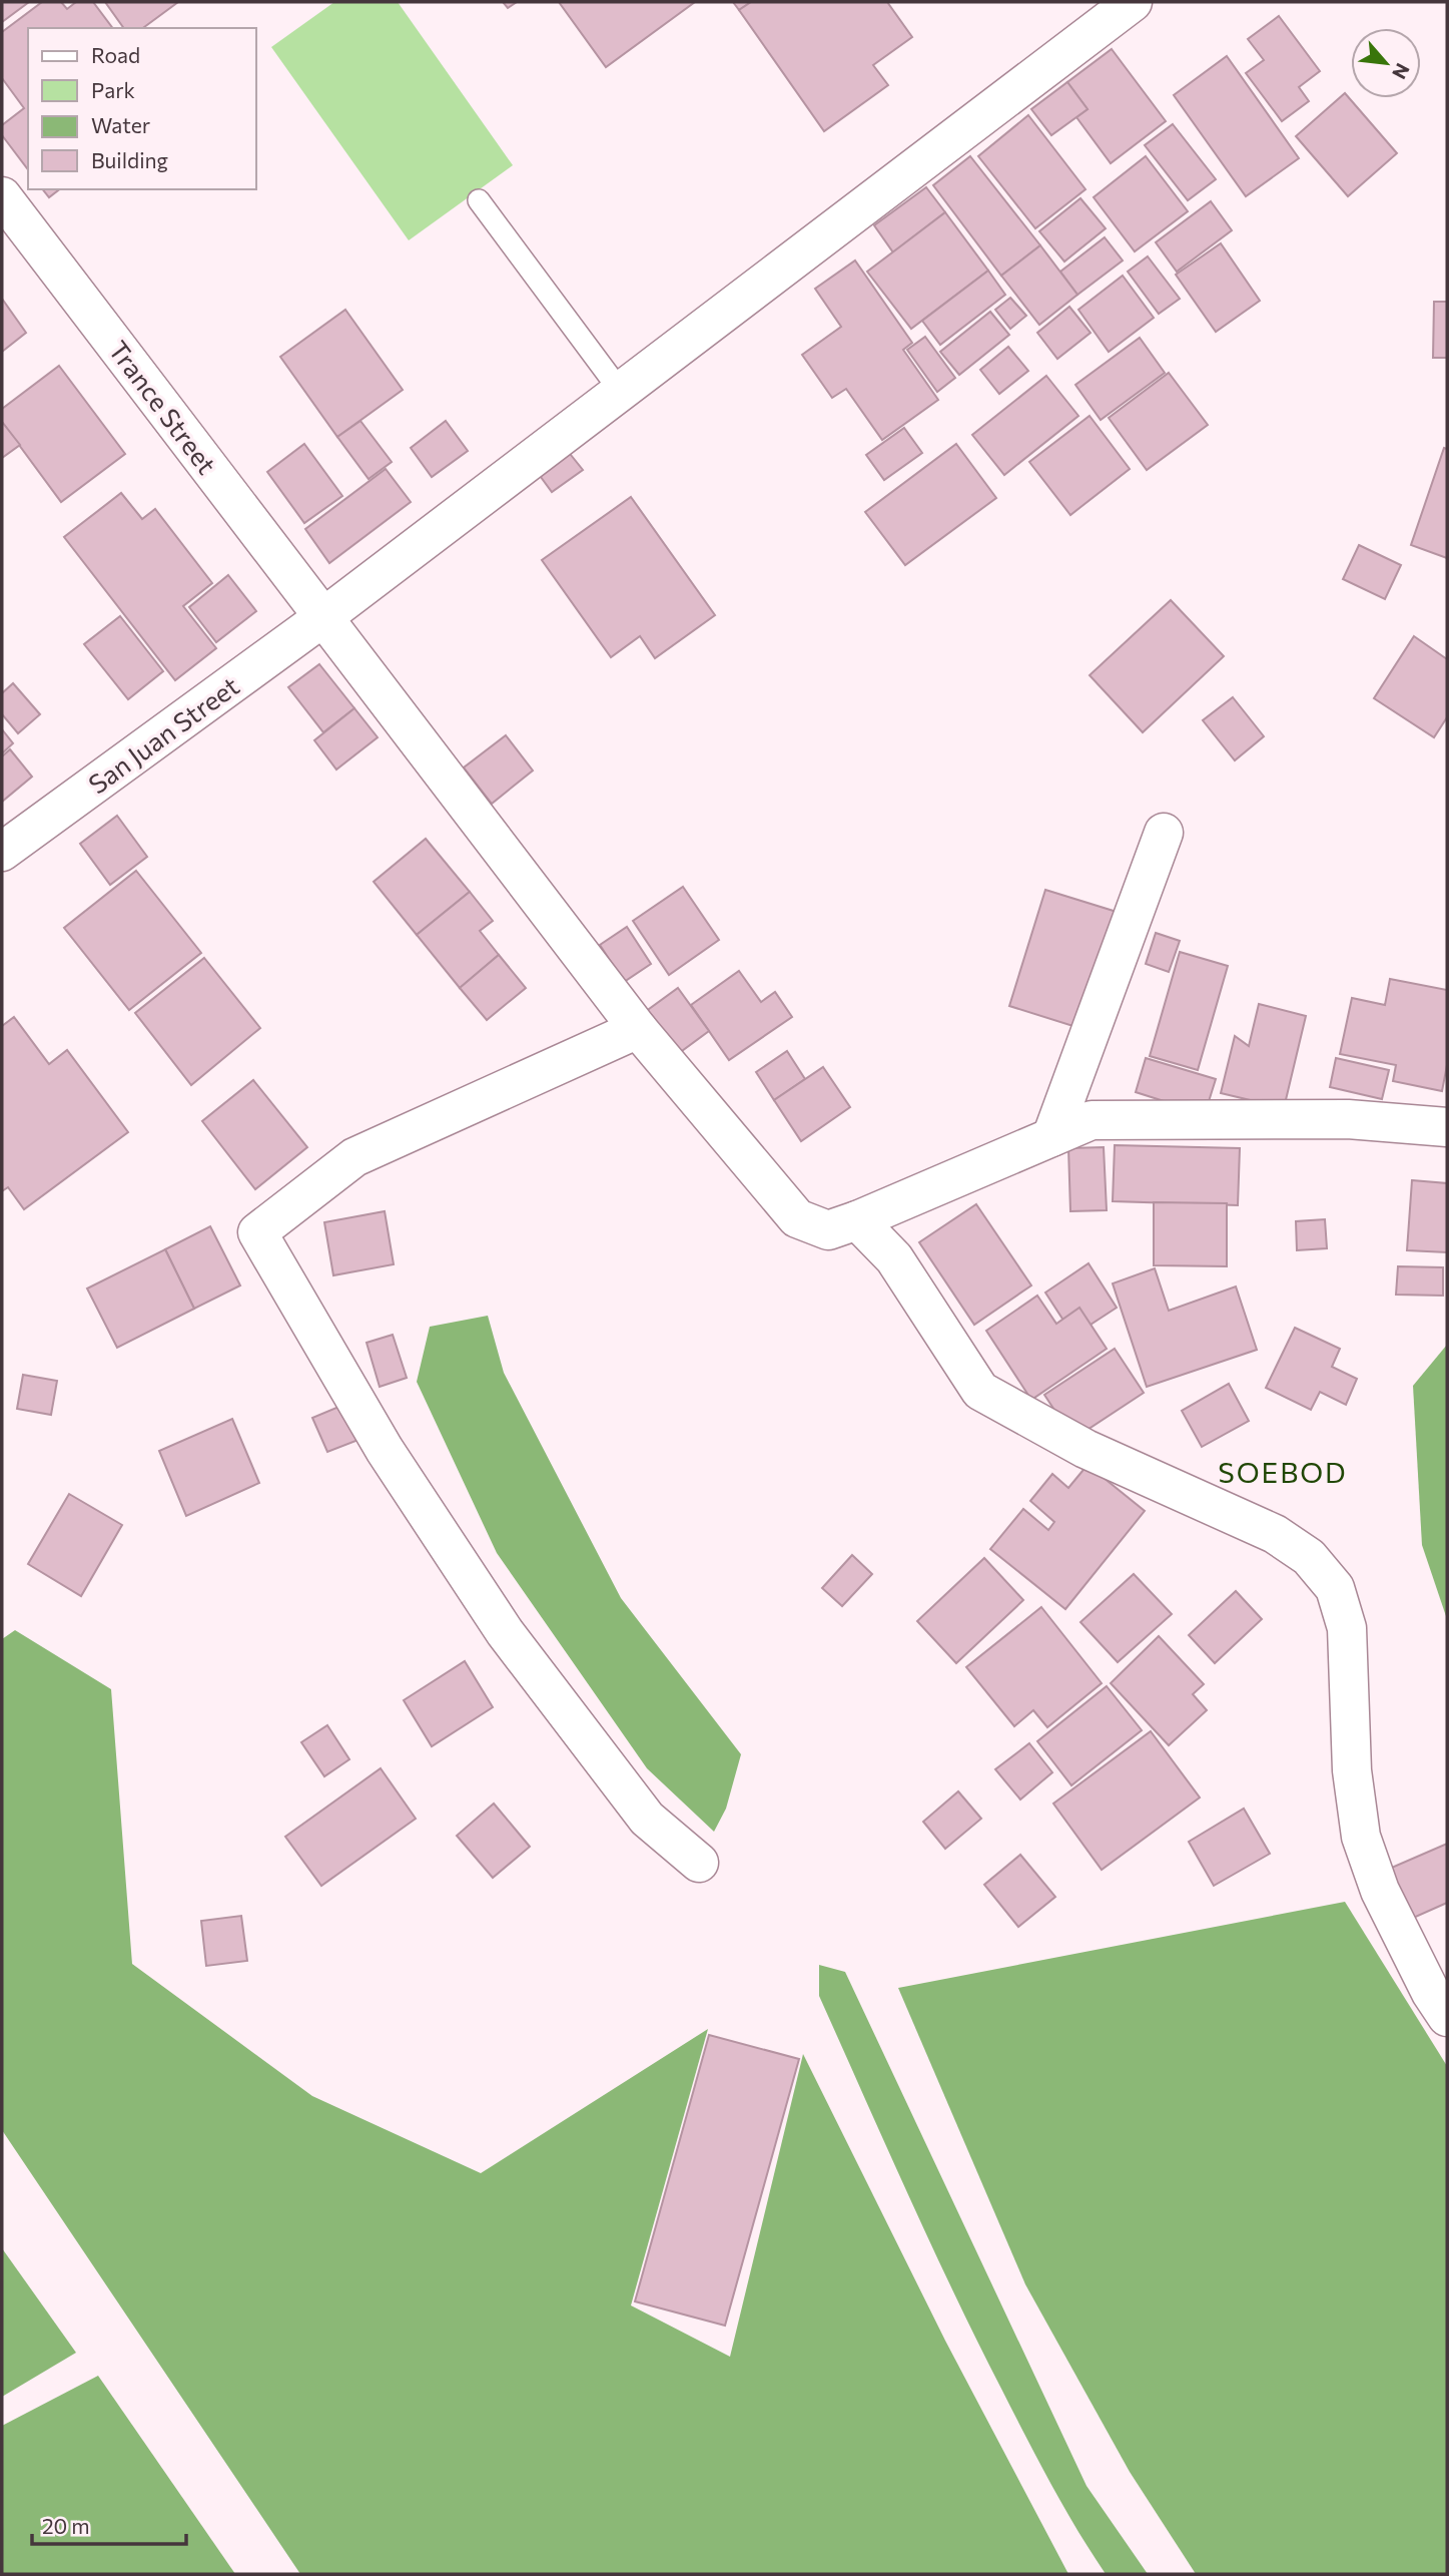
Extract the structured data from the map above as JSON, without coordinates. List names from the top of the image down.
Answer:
{
  "streets": {
    "street": ["Trance Street", "San Juan Street"]
  },
  "crossings": [
    ["Trance Street", "San Juan Street"]
  ],
  "districts": ["SOEBOD"],
  "legend": [
    "Road",
    "Park",
    "Water",
    "Building"
  ],
  "scale_bar": "20 m",
  "north": "bottom right"
}
